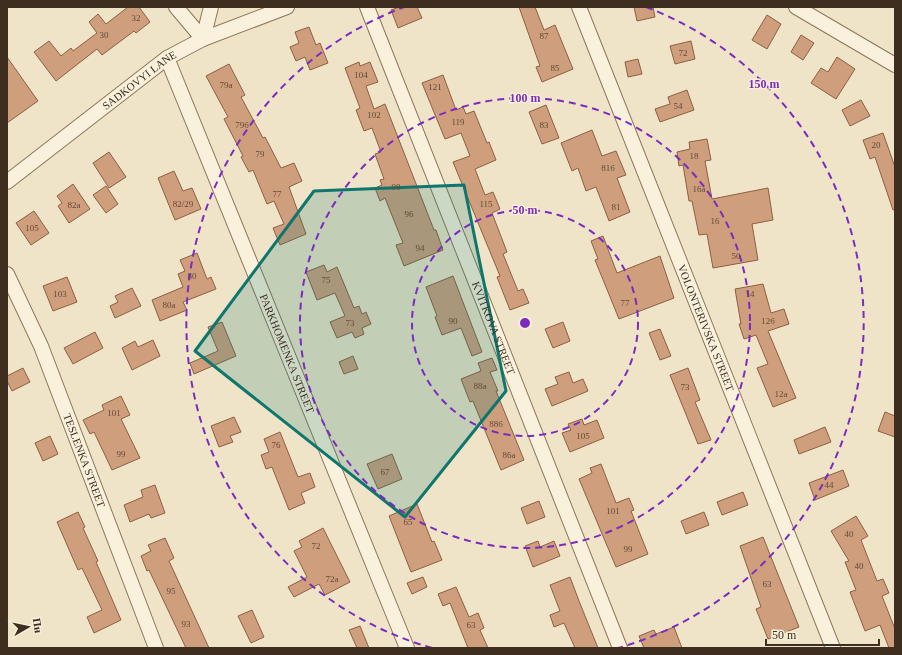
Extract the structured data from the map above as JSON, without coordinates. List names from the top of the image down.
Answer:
{
  "streets": {
    "street": [
      "SADKOVYI LANE",
      "KVITKOVA STREET",
      "VOLONTERIVSKA STREET",
      "PARKHOMENKA STREET",
      "TESLENKA STREET"
    ]
  },
  "crossings": [
    ["SADKOVYI LANE", "PARKHOMENKA STREET"]
  ],
  "house_numbers": [
    "32",
    "30",
    "87",
    "72",
    "85",
    "104",
    "79а",
    "121",
    "54",
    "102",
    "119",
    "79б",
    "83",
    "20",
    "79",
    "18",
    "81б",
    "98",
    "16а",
    "77",
    "82/29",
    "115",
    "82а",
    "81",
    "96",
    "16",
    "105",
    "94",
    "50",
    "80",
    "75",
    "103",
    "14",
    "77",
    "80а",
    "90",
    "12б",
    "73",
    "88а",
    "73",
    "12а",
    "101",
    "88б",
    "105",
    "76",
    "99",
    "86а",
    "67",
    "44",
    "101",
    "65",
    "40",
    "72",
    "99",
    "40",
    "72а",
    "63",
    "95",
    "93",
    "63"
  ],
  "scale_bar": "50 m",
  "north": "right",
  "rings": ["150 m", "100 m", "50 m"]
}
